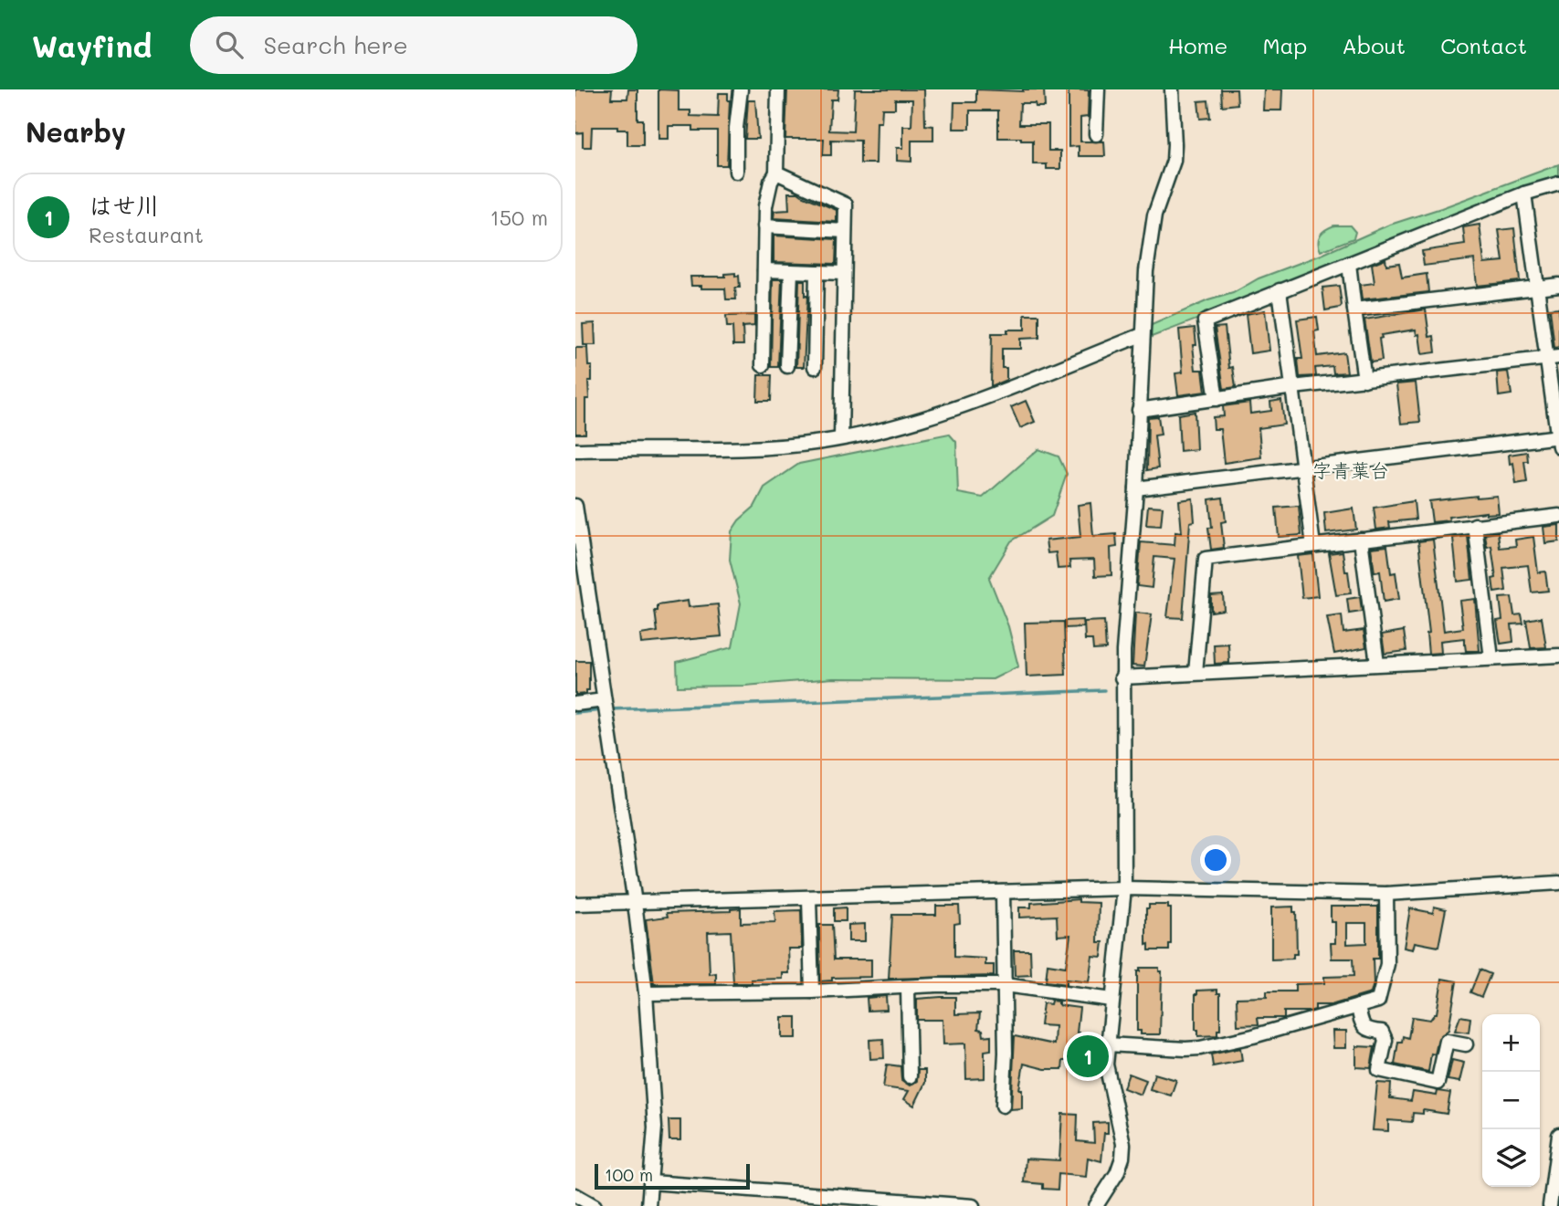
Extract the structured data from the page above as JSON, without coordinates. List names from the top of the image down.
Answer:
{
  "districts": ["字青葉台"],
  "scale_bar": "100 m",
  "page": {
    "header": "Wayfind",
    "search": "Search here",
    "nav": [
      "Home",
      "Map",
      "About",
      "Contact"
    ],
    "heading": "Nearby",
    "list": [
      {
        "mark": "1",
        "name": "はせ川",
        "note": "Restaurant",
        "value": "150 m"
      }
    ],
    "map_buttons": ["+", "−"],
    "pins": "1",
    "scale": "100 m"
  }
}
